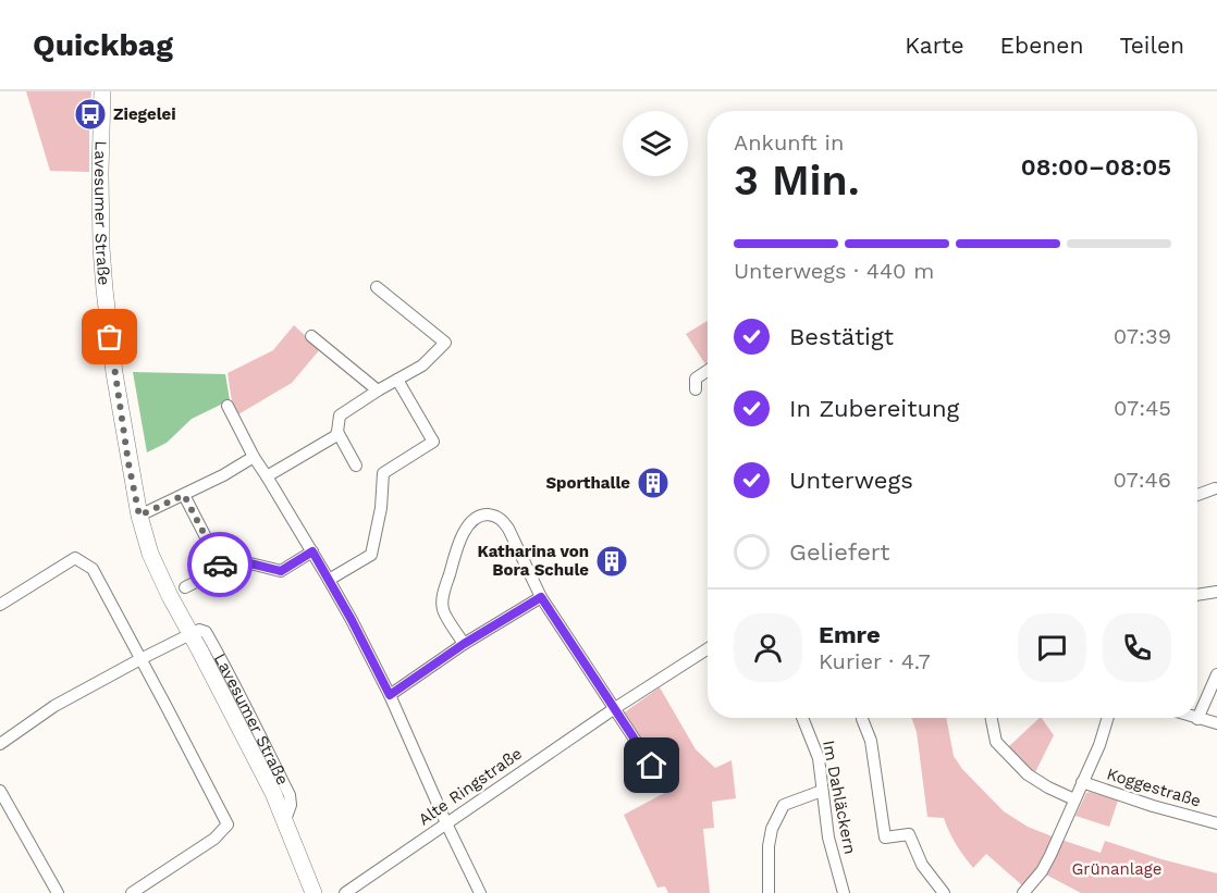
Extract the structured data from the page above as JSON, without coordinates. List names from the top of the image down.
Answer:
{
  "streets": {
    "street": [
      "Lavesumer Straße",
      "Alte Ringstraße",
      "Koggestraße",
      "Im Dahläckern"
    ]
  },
  "parks": ["Grünanlage"],
  "places": {
    "bus stop": ["Ziegelei"],
    "building": ["Sporthalle", "Katharina von Bora Schule"]
  },
  "page": {
    "header": "Quickbag",
    "nav": ["Karte", "Ebenen", "Teilen"],
    "heading": ["3 Min.", "Ankunft in", "08:00–08:05"],
    "panel": ["Emre", "Kurier · 4.7"],
    "bar": "Unterwegs · 440 m",
    "list": [
      ["Bestätigt", "07:39"],
      ["In Zubereitung", "07:45"],
      ["Unterwegs", "07:46"],
      "Geliefert"
    ]
  }
}
